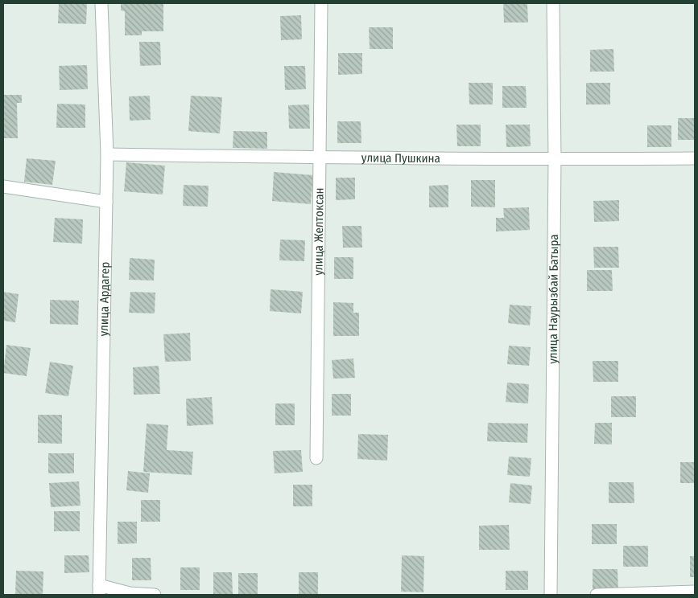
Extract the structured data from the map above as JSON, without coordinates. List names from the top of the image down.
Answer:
{
  "streets": {
    "street": [
      "улица Пушкина",
      "улица Желтоксан",
      "улица Ардагер",
      "улица Наурызбай Батыра"
    ]
  },
  "crossings": [
    ["улица Пушкина", "улица Желтоксан"],
    ["улица Пушкина", "улица Ардагер"],
    ["улица Пушкина", "улица Наурызбай Батыра"]
  ]
}
